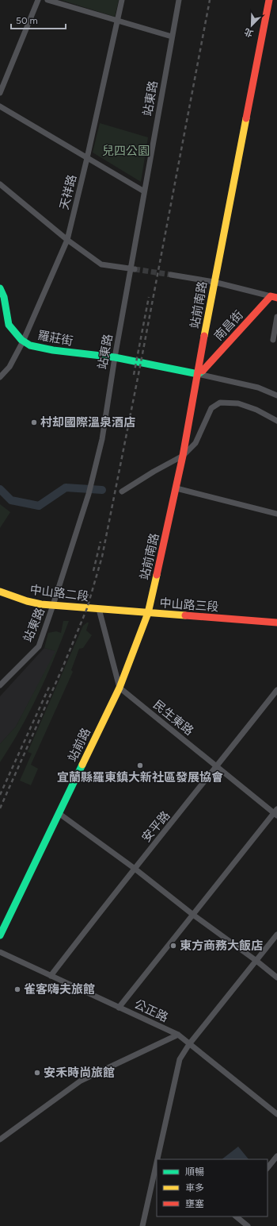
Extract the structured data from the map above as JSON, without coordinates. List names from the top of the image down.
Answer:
{
  "streets": {
    "street": [
      "站東路",
      "天祥路",
      "站前南路",
      "南昌街",
      "羅莊街",
      "中山路二段",
      "中山路三段",
      "民生東路",
      "站前路",
      "安平路",
      "公正路"
    ]
  },
  "crossings": [
    ["站東路", "羅莊街"],
    ["站東路", "中山路二段"],
    ["天祥路", "羅莊街"],
    ["站前南路", "南昌街"],
    ["站前南路", "羅莊街"],
    ["站前南路", "中山路三段"],
    ["站前南路", "站前路"],
    ["南昌街", "羅莊街"],
    ["中山路二段", "中山路三段"],
    ["中山路三段", "站前路"],
    ["民生東路", "站前路"],
    ["民生東路", "安平路"],
    ["安平路", "公正路"]
  ],
  "parks": ["兒四公園"],
  "places": [
    "村却國際溫泉酒店",
    "宜蘭縣羅東鎮大新社區發展協會",
    "東方商務大飯店",
    "雀客嗨夫旅館",
    "安禾時尚旅館"
  ],
  "legend": ["順暢", "車多", "壅塞"],
  "scale_bar": "50 m",
  "north": "bottom left"
}
